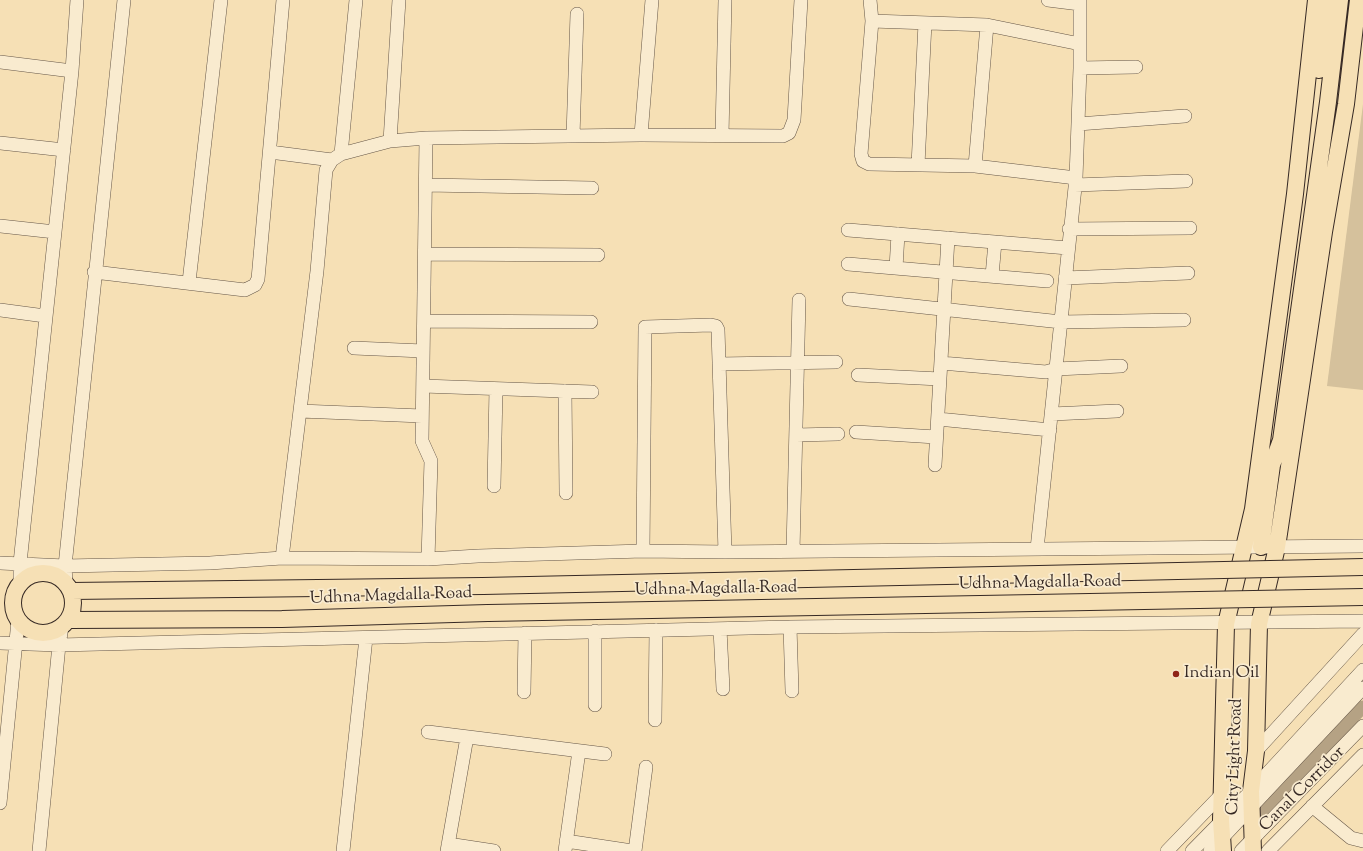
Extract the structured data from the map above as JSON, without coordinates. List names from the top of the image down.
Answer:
{
  "streets": {
    "main road": ["Udhna Magdalla Road", "City Light Road"],
    "street": ["Canal Corridor"]
  },
  "places": ["Indian Oil"]
}
